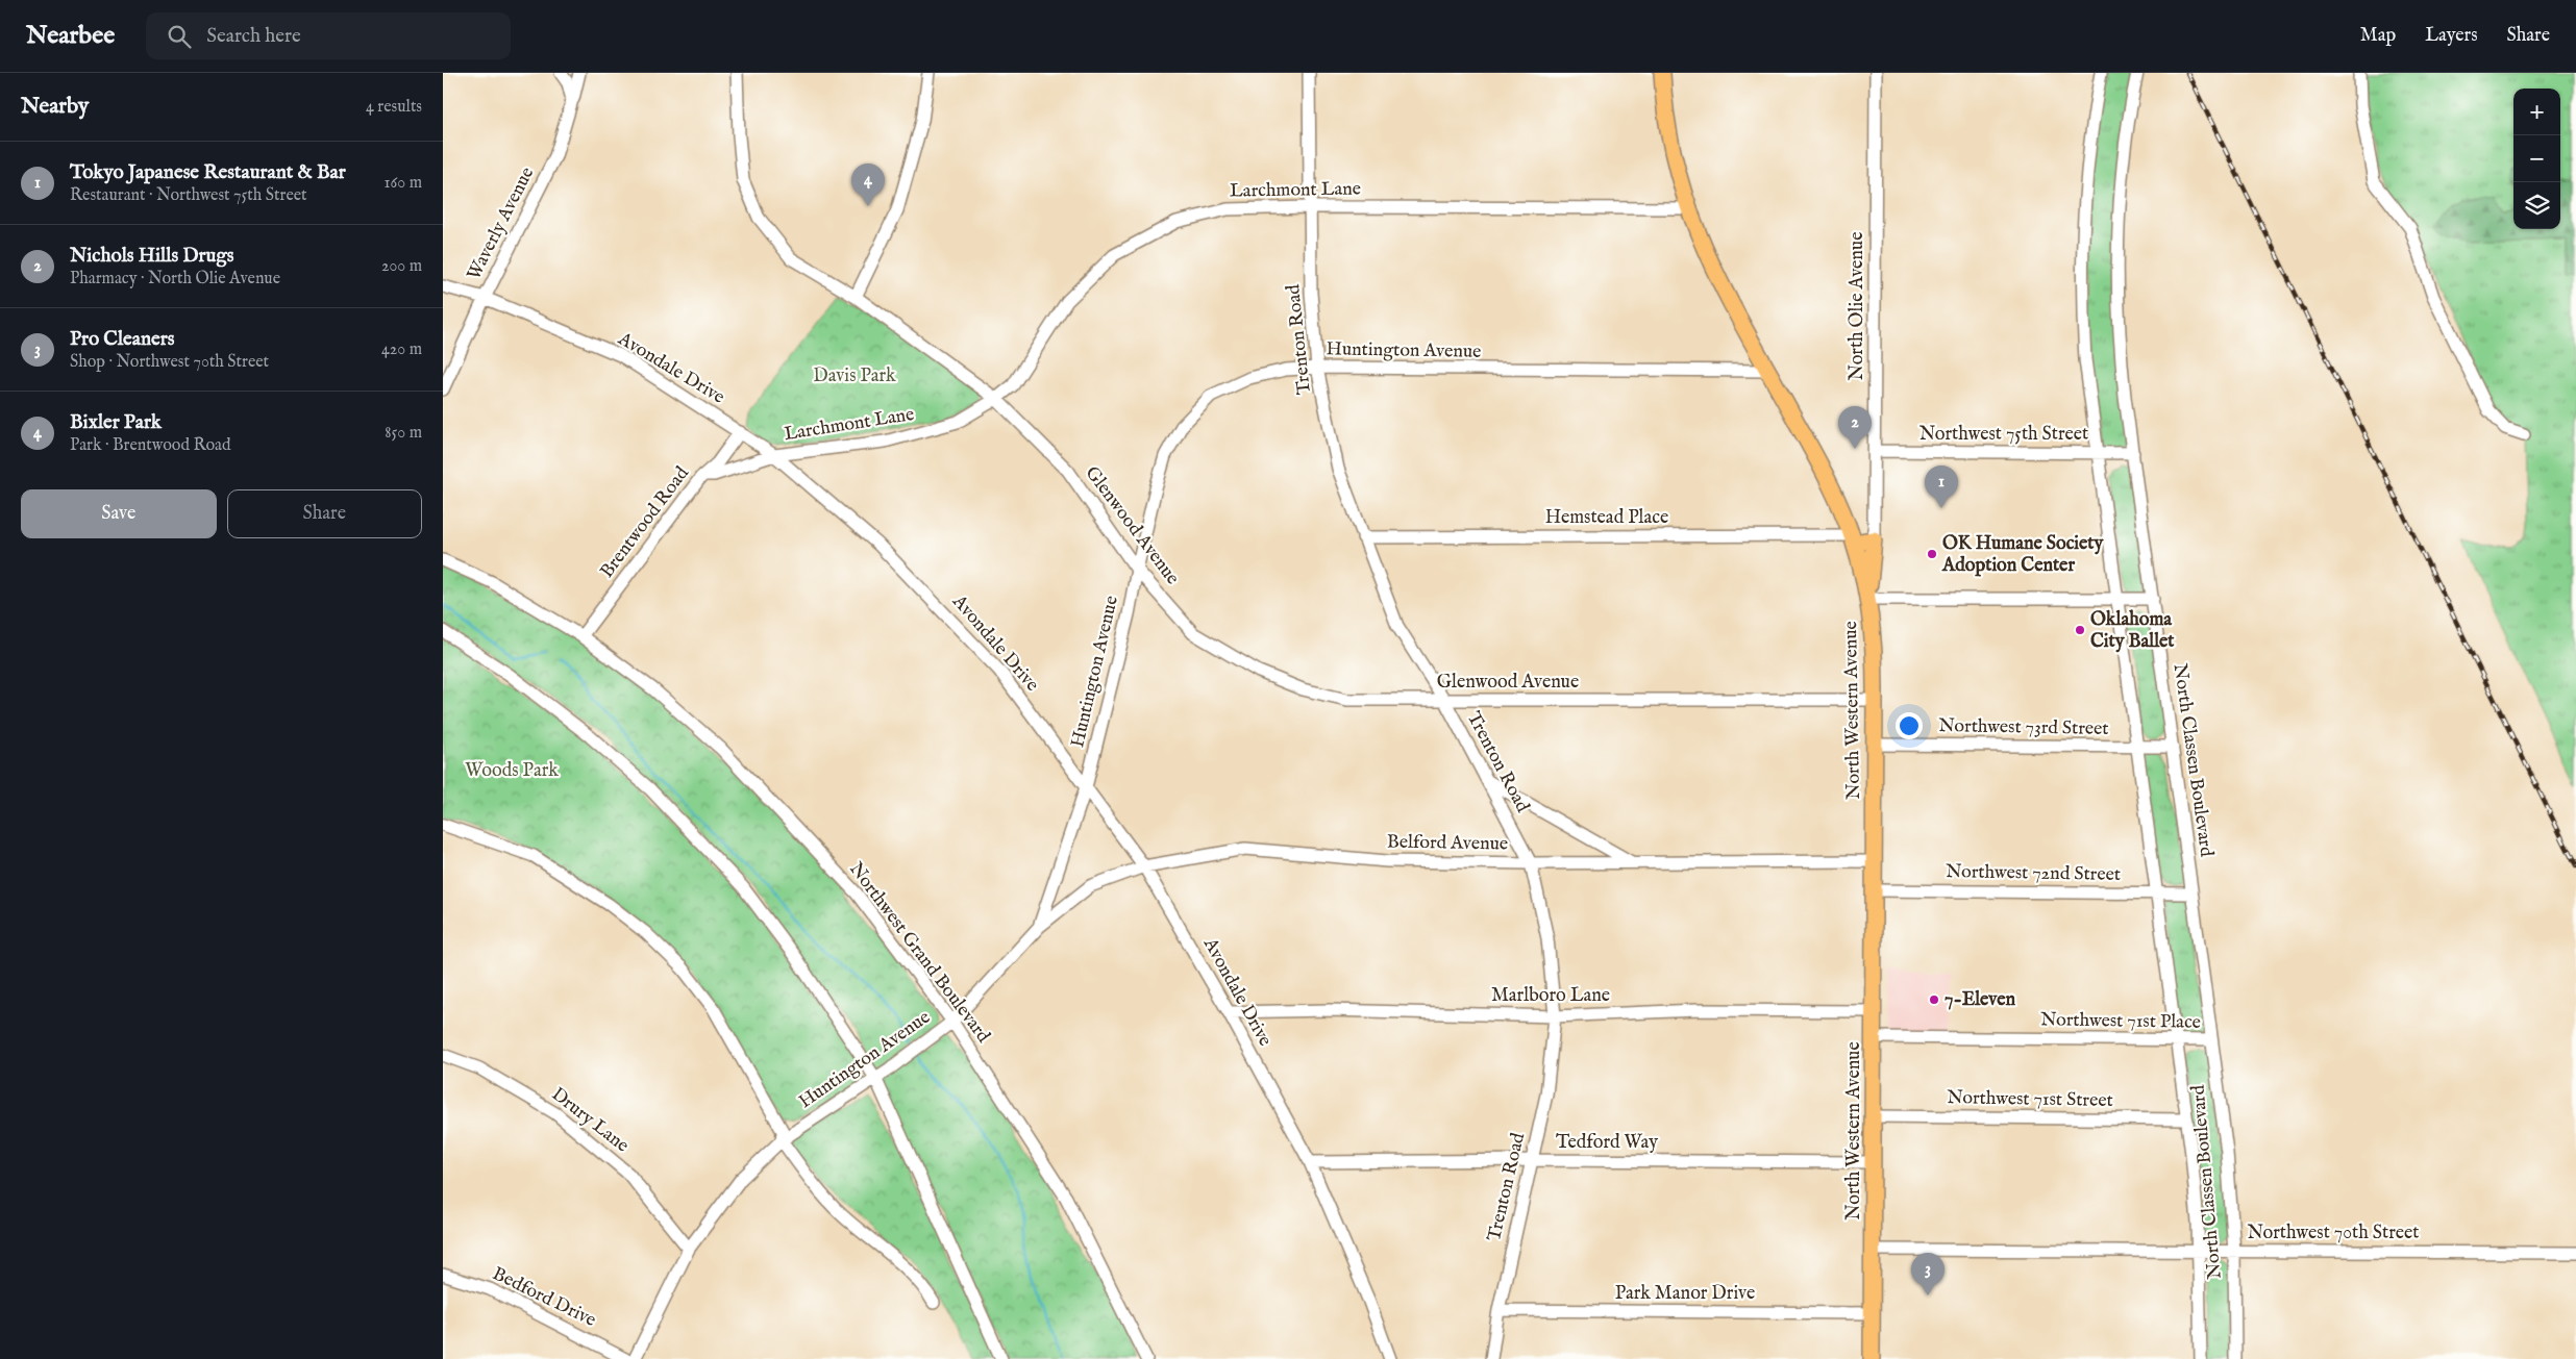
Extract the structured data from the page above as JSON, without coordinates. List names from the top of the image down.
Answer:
{
  "streets": {
    "main road": ["North Western Avenue"],
    "street": [
      "Larchmont Lane",
      "Waverly Avenue",
      "North Olie Avenue",
      "Trenton Road",
      "Huntington Avenue",
      "Avondale Drive",
      "Northwest 75th Street",
      "Hemstead Place",
      "Brentwood Road",
      "Glenwood Avenue",
      "Northwest 73rd Street",
      "North Classen Boulevard",
      "Belford Avenue",
      "Northwest 72nd Street",
      "Northwest Grand Boulevard",
      "Marlboro Lane",
      "Northwest 71st Place",
      "Northwest 71st Street",
      "Drury Lane",
      "Tedford Way",
      "Northwest 70th Street",
      "Park Manor Drive",
      "Bedford Drive"
    ]
  },
  "crossings": [
    ["Larchmont Lane", "Trenton Road"],
    ["Larchmont Lane", "Avondale Drive"],
    ["Larchmont Lane", "Brentwood Road"],
    ["Larchmont Lane", "Glenwood Avenue"],
    ["Larchmont Lane", "North Western Avenue"],
    ["Waverly Avenue", "Avondale Drive"],
    ["North Olie Avenue", "Northwest 75th Street"],
    ["Trenton Road", "Huntington Avenue"],
    ["Trenton Road", "Hemstead Place"],
    ["Trenton Road", "Glenwood Avenue"],
    ["Trenton Road", "Belford Avenue"],
    ["Trenton Road", "Marlboro Lane"],
    ["Trenton Road", "Tedford Way"],
    ["Trenton Road", "Park Manor Drive"],
    ["Huntington Avenue", "Avondale Drive"],
    ["Huntington Avenue", "Glenwood Avenue"],
    ["Huntington Avenue", "North Western Avenue"],
    ["Huntington Avenue", "Belford Avenue"],
    ["Huntington Avenue", "Northwest Grand Boulevard"],
    ["Huntington Avenue", "Drury Lane"],
    ["Avondale Drive", "Brentwood Road"],
    ["Avondale Drive", "Belford Avenue"],
    ["Avondale Drive", "Marlboro Lane"],
    ["Avondale Drive", "Tedford Way"],
    ["Northwest 75th Street", "North Classen Boulevard"],
    ["Hemstead Place", "North Western Avenue"],
    ["Brentwood Road", "Northwest Grand Boulevard"],
    ["Glenwood Avenue", "North Western Avenue"],
    ["North Western Avenue", "Northwest 73rd Street"],
    ["North Western Avenue", "Belford Avenue"],
    ["North Western Avenue", "Northwest 72nd Street"],
    ["North Western Avenue", "Marlboro Lane"],
    ["North Western Avenue", "Northwest 71st Place"],
    ["North Western Avenue", "Northwest 71st Street"],
    ["North Western Avenue", "Tedford Way"],
    ["North Western Avenue", "Northwest 70th Street"],
    ["North Western Avenue", "Park Manor Drive"],
    ["Northwest 73rd Street", "North Classen Boulevard"],
    ["North Classen Boulevard", "Northwest 72nd Street"],
    ["North Classen Boulevard", "Northwest 71st Place"],
    ["North Classen Boulevard", "Northwest 71st Street"],
    ["North Classen Boulevard", "Northwest 70th Street"]
  ],
  "parks": ["Davis Park", "Woods Park"],
  "places": ["OK Humane Society Adoption Center", "Oklahoma City Ballet", "7-Eleven"],
  "page": {
    "header": "Nearbee",
    "search": "Search here",
    "nav": ["Map", "Layers", "Share"],
    "heading": ["Nearby", "4 results"],
    "map_buttons": ["+", "−"],
    "list": [
      {
        "mark": "1",
        "name": "Tokyo Japanese Restaurant & Bar",
        "note": "Restaurant · Northwest 75th Street",
        "value": "160 m"
      },
      {
        "mark": "2",
        "name": "Nichols Hills Drugs",
        "note": "Pharmacy · North Olie Avenue",
        "value": "200 m"
      },
      {
        "mark": "3",
        "name": "Pro Cleaners",
        "note": "Shop · Northwest 70th Street",
        "value": "420 m"
      },
      {
        "mark": "4",
        "name": "Bixler Park",
        "note": "Park · Brentwood Road",
        "value": "850 m"
      }
    ],
    "pins": [
      "4",
      "2",
      "1",
      "3"
    ],
    "buttons": ["Save", "Share"]
  }
}
